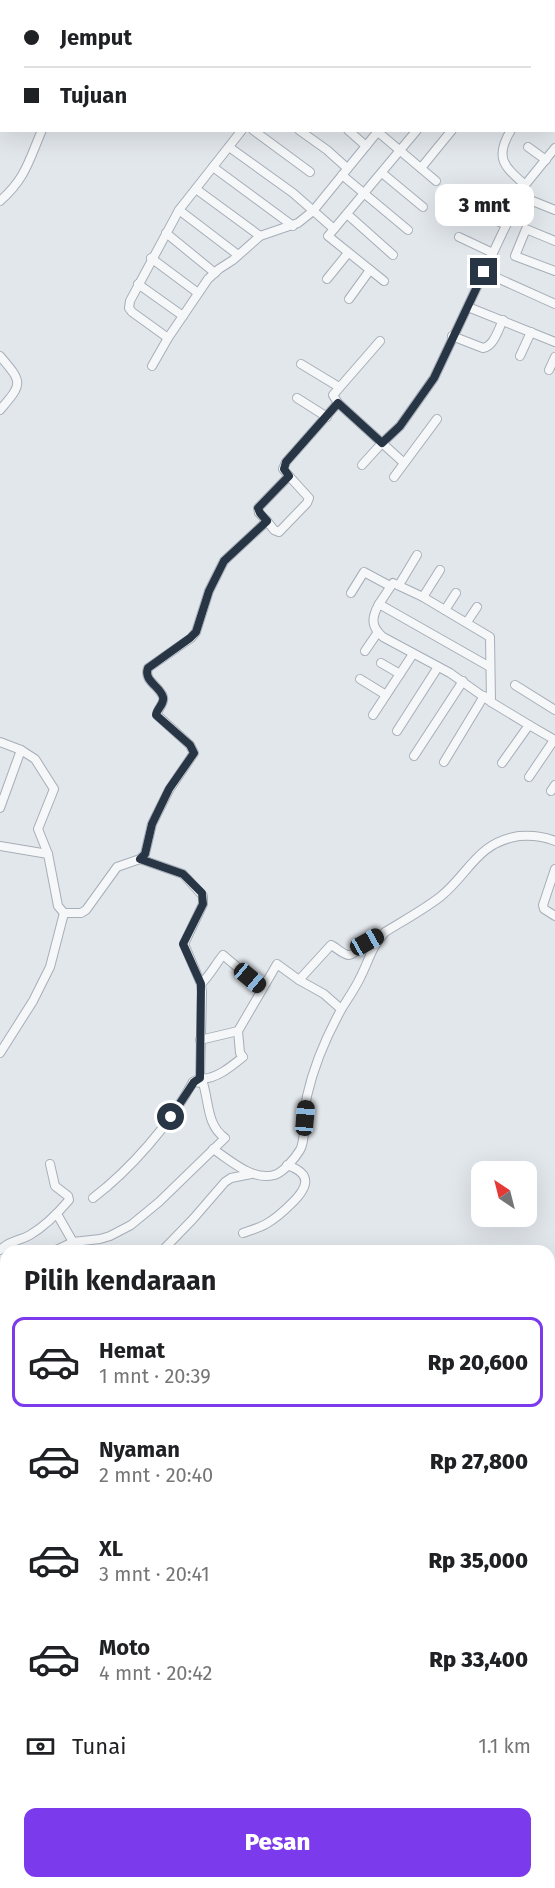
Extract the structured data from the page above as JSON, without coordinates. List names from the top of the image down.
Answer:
{
  "north": "top left",
  "page": {
    "banner": ["Jemput", "Tujuan"],
    "bubble": "3 mnt",
    "heading": "Pilih kendaraan",
    "list": [
      {
        "name": "Hemat",
        "note": "1 mnt · 20:39",
        "value": "Rp 20,600"
      },
      {
        "name": "Nyaman",
        "note": "2 mnt · 20:40",
        "value": "Rp 27,800"
      },
      {
        "name": "XL",
        "note": "3 mnt · 20:41",
        "value": "Rp 35,000"
      },
      {
        "name": "Moto",
        "note": "4 mnt · 20:42",
        "value": "Rp 33,400"
      }
    ],
    "pay": ["Tunai", "1.1 km"],
    "buttons": "Pesan"
  }
}
